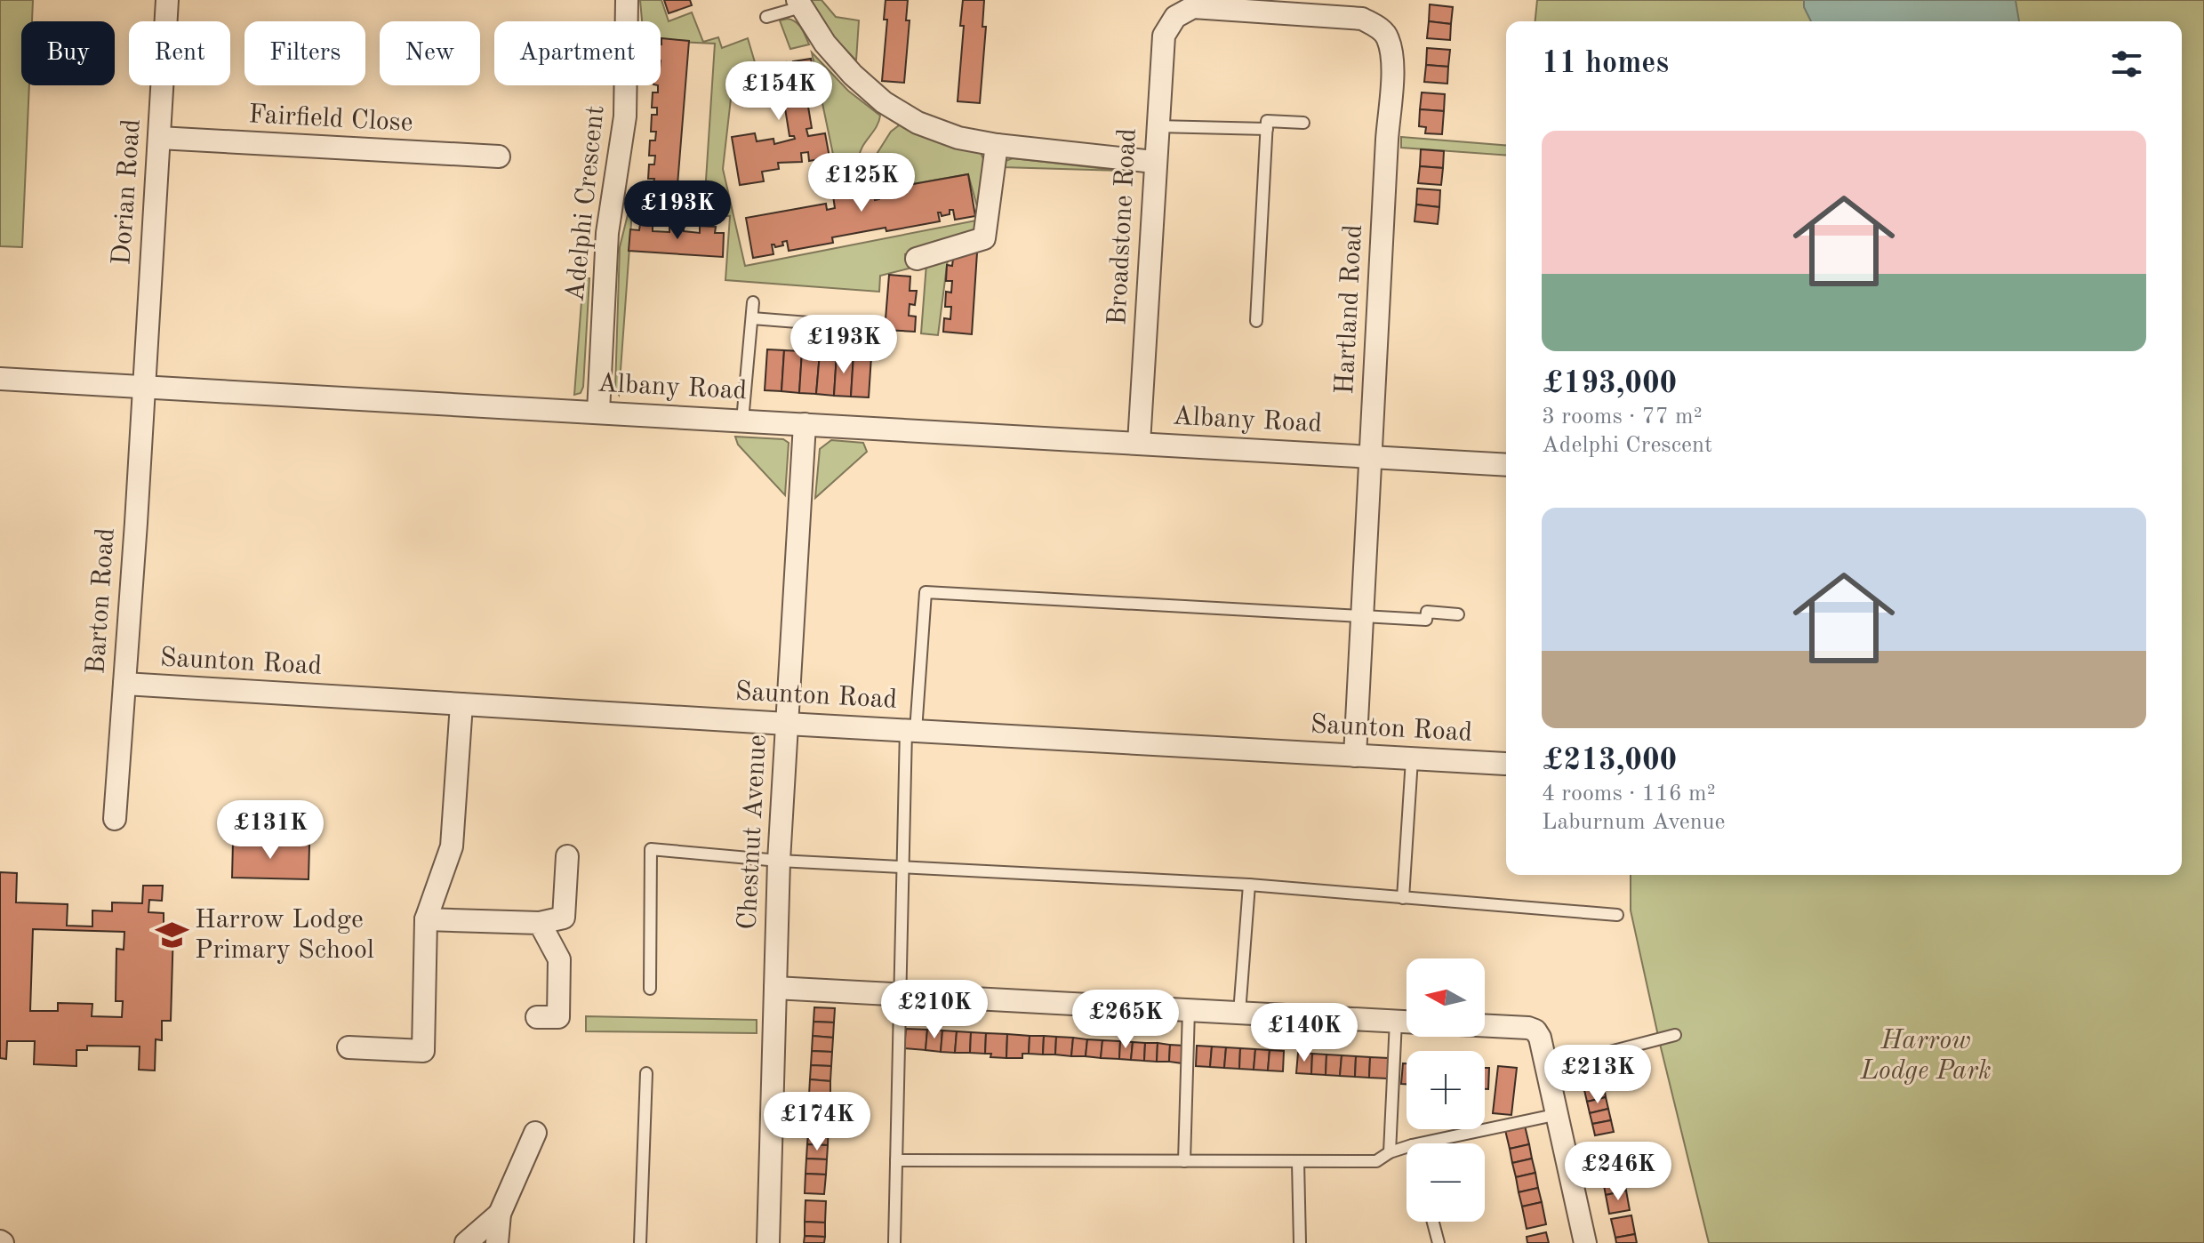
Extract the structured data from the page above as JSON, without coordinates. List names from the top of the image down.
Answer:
{
  "streets": {
    "street": [
      "Fairfield Close",
      "Dorian Road",
      "Adelphi Crescent",
      "Broadstone Road",
      "Hartland Road",
      "Albany Road",
      "Barton Road",
      "Saunton Road",
      "Chestnut Avenue"
    ]
  },
  "crossings": [
    ["Fairfield Close", "Dorian Road"],
    ["Dorian Road", "Albany Road"],
    ["Dorian Road", "Barton Road"],
    ["Adelphi Crescent", "Albany Road"],
    ["Broadstone Road", "Hartland Road"],
    ["Broadstone Road", "Albany Road"],
    ["Hartland Road", "Albany Road"],
    ["Hartland Road", "Saunton Road"],
    ["Albany Road", "Barton Road"],
    ["Albany Road", "Chestnut Avenue"],
    ["Barton Road", "Saunton Road"],
    ["Saunton Road", "Chestnut Avenue"]
  ],
  "parks": ["Harrow Lodge Park"],
  "places": {
    "school or university": ["Harrow Lodge Primary School"]
  },
  "north": "left",
  "page": {
    "chip": [
      "Buy",
      "Rent",
      "Filters",
      "New",
      "Apartment"
    ],
    "heading": "11 homes",
    "price": [
      "£154K",
      "£125K",
      "£193K",
      "£193K",
      "£131K",
      "£210K",
      "£265K",
      "£140K",
      "£213K",
      "£174K",
      "£246K"
    ],
    "list": [
      {
        "name": "£193,000",
        "note": "3 rooms · 77 m² · Adelphi Crescent"
      },
      {
        "name": "£213,000",
        "note": "4 rooms · 116 m² · Laburnum Avenue"
      }
    ],
    "map_buttons": ["+", "−"]
  }
}
